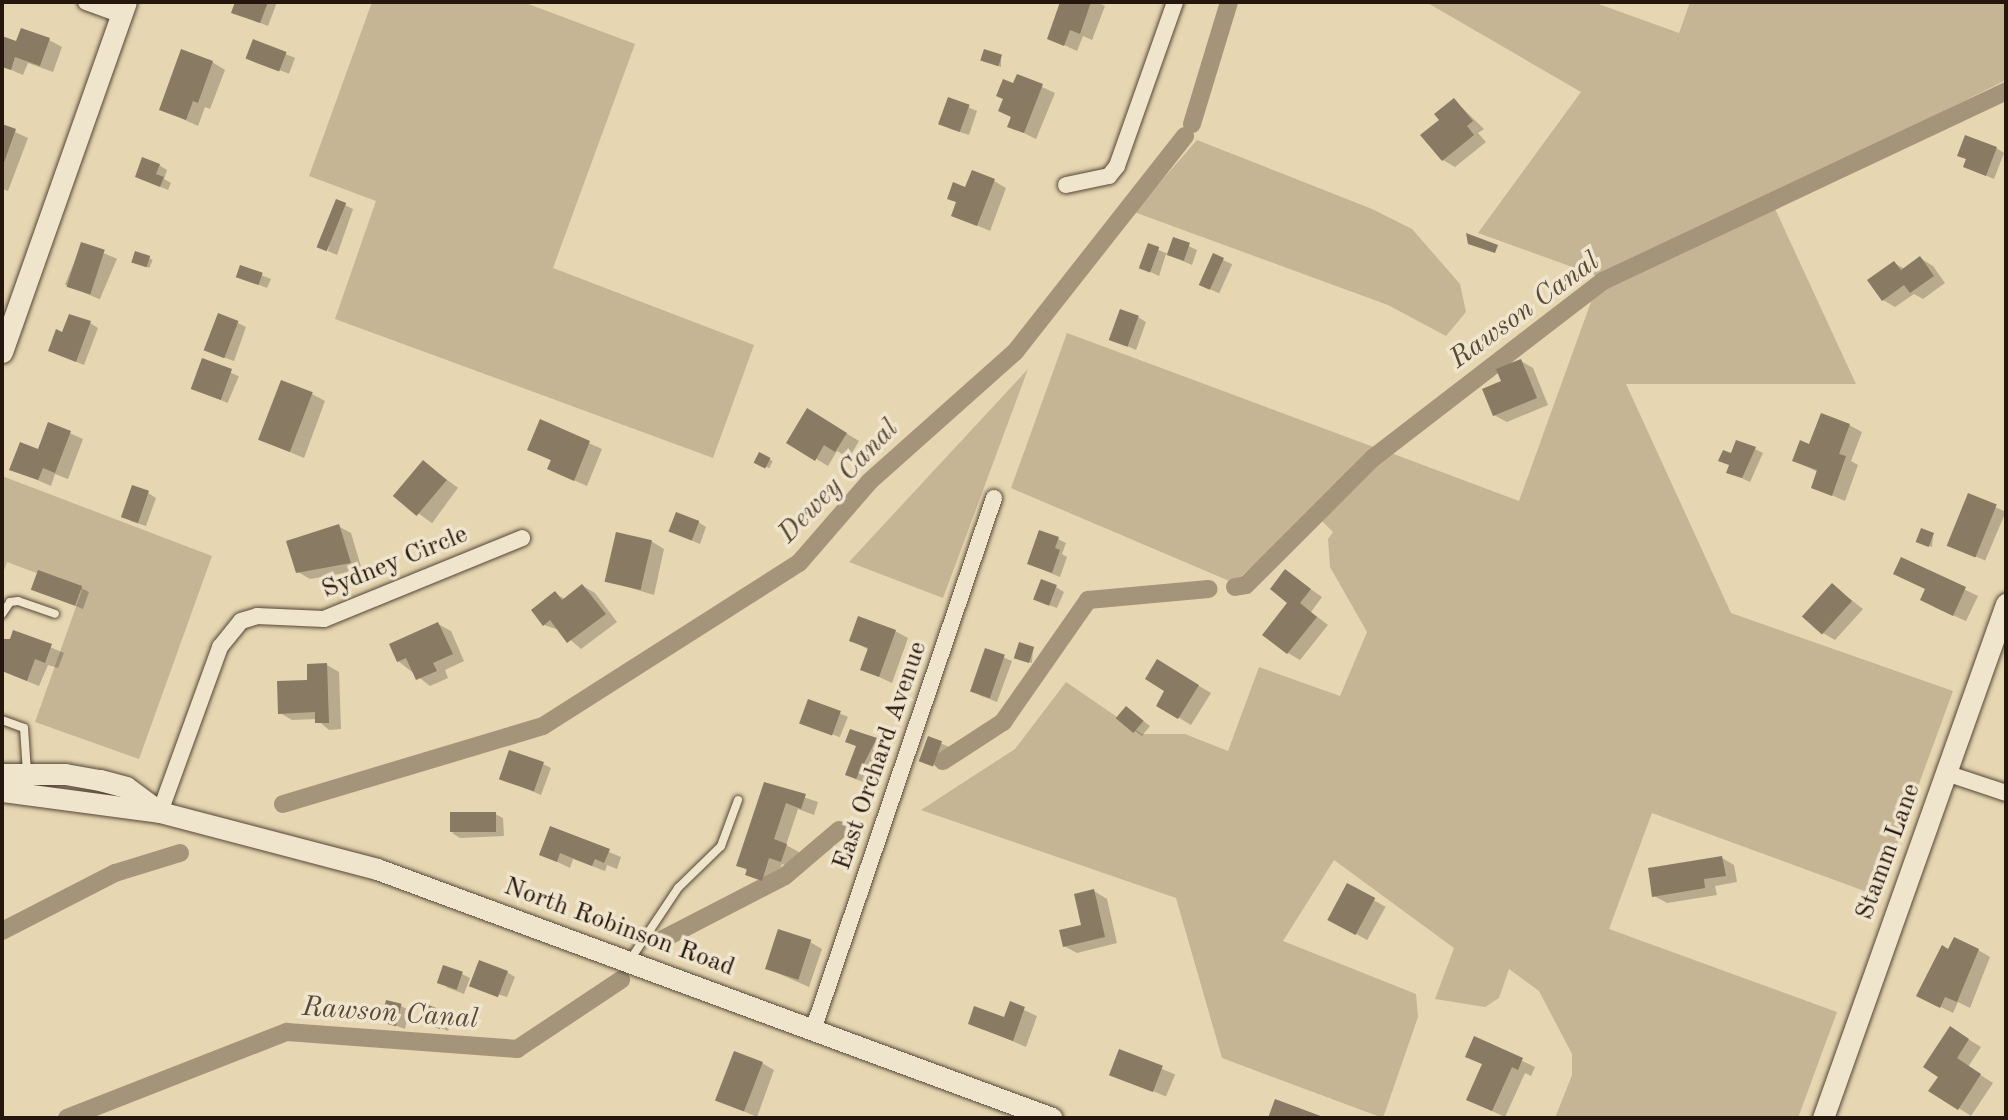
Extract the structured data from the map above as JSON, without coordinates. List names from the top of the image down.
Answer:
{
  "streets": {
    "street": [
      "Sydney Circle",
      "East Orchard Avenue",
      "Stamm Lane",
      "North Robinson Road"
    ]
  },
  "crossings": [
    ["Sydney Circle", "North Robinson Road"],
    ["East Orchard Avenue", "North Robinson Road"]
  ],
  "water": ["Rawson Canal", "Dewey Canal"]
}
